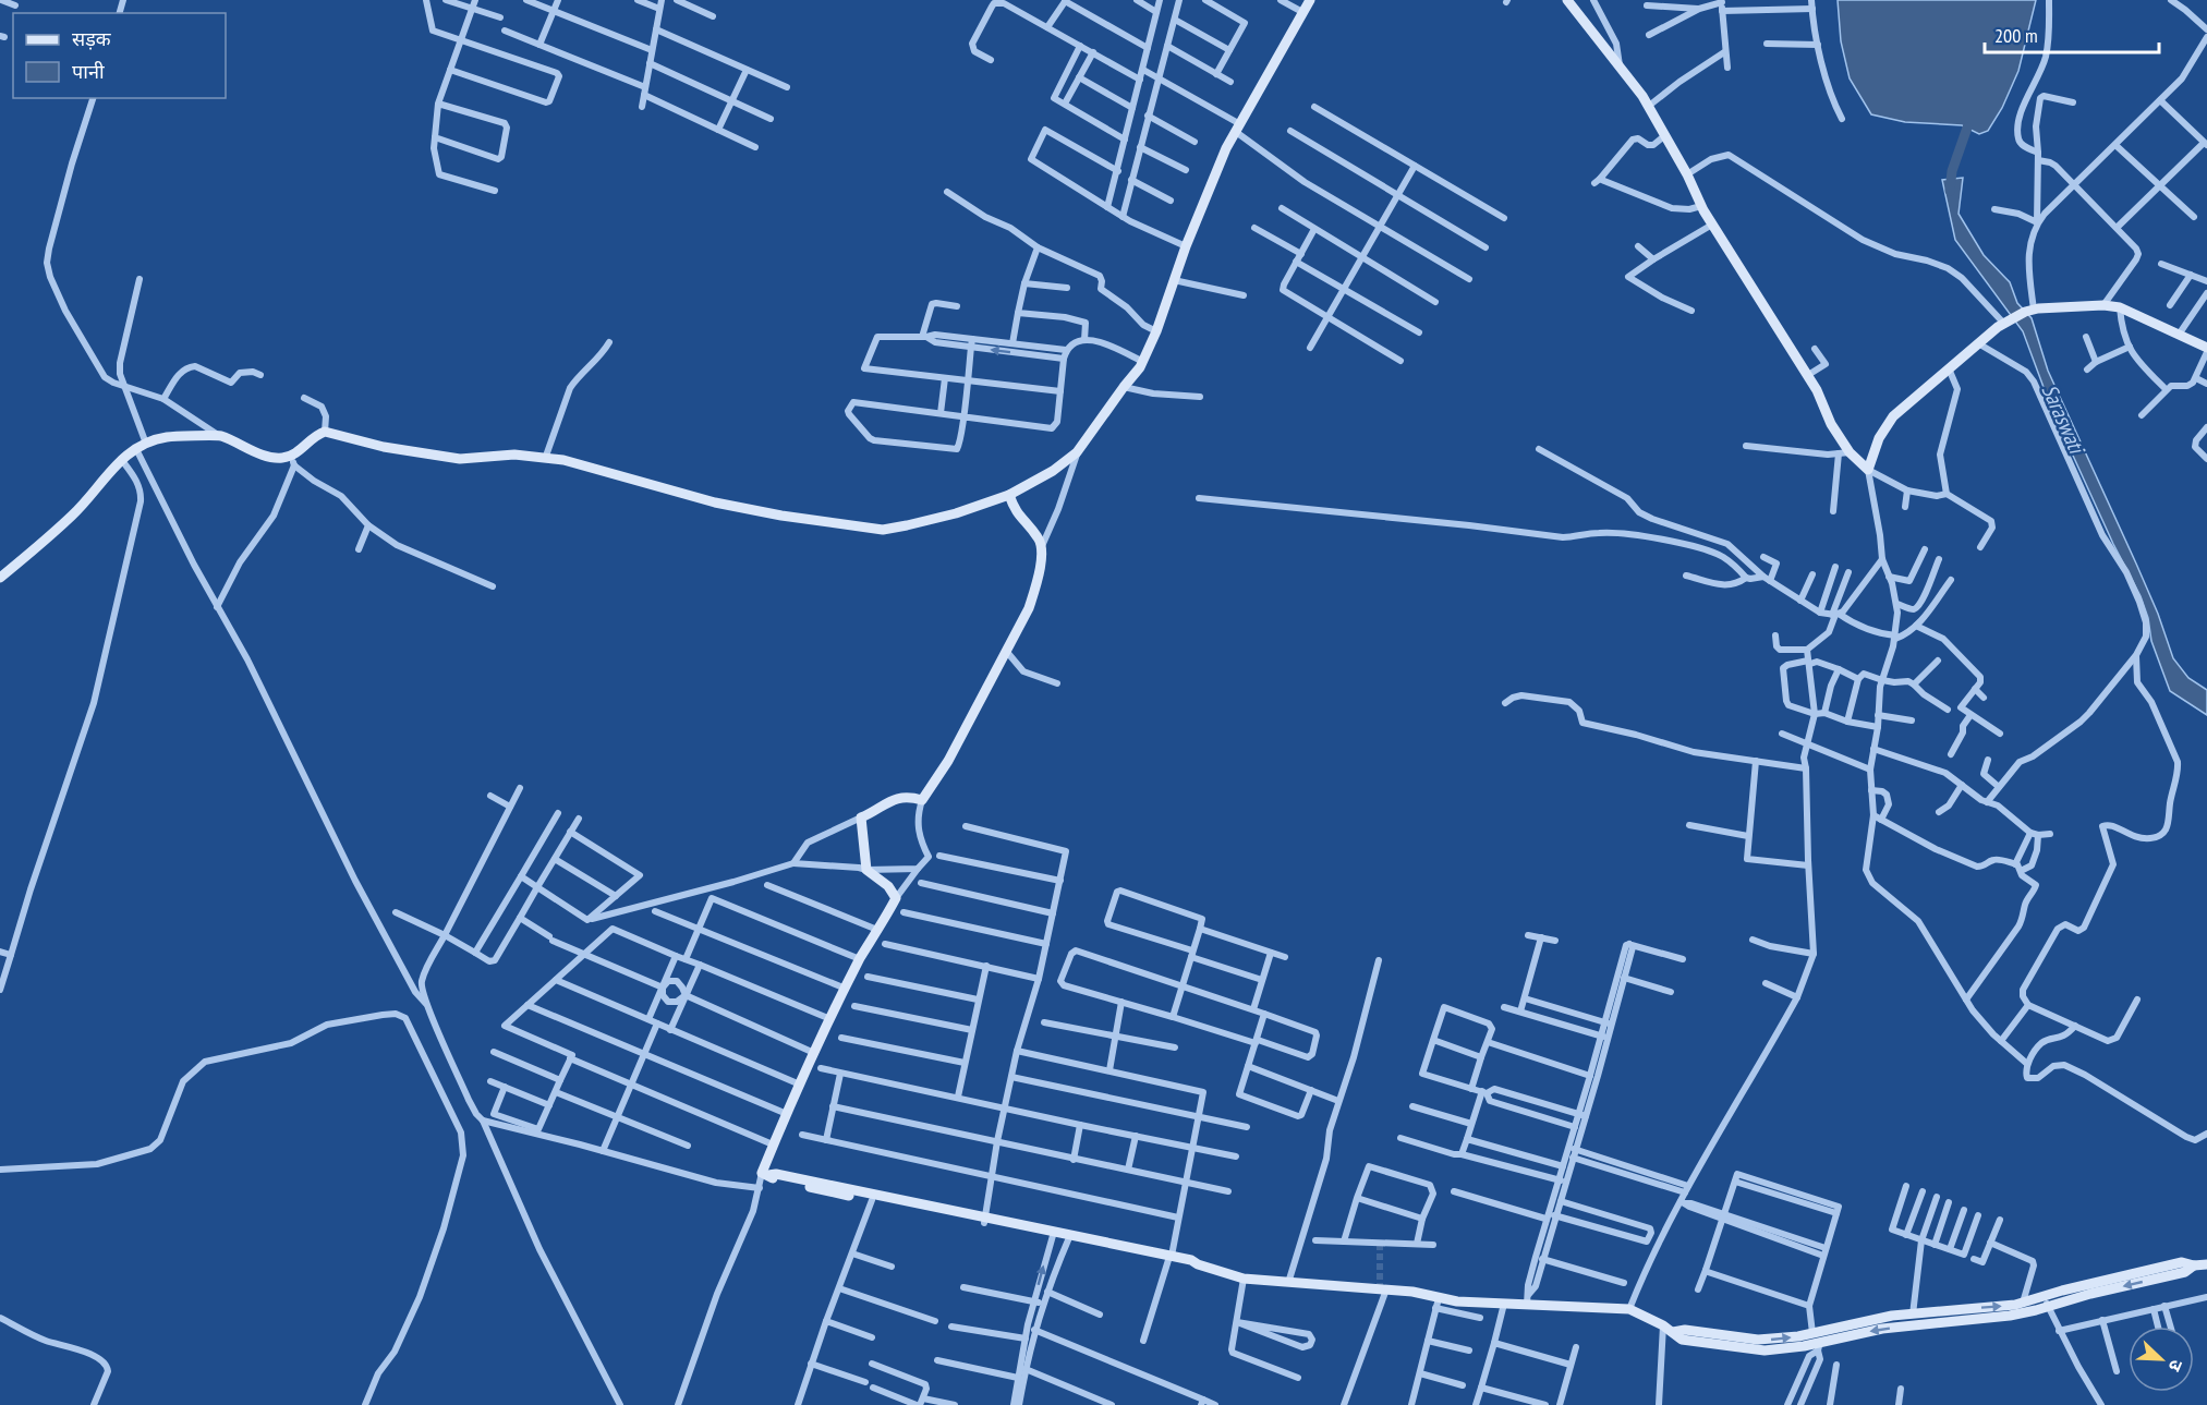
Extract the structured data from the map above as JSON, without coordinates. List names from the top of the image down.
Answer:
{
  "water": ["Saraswati"],
  "legend": ["सड़क", "पानी"],
  "scale_bar": "200 m",
  "north": "bottom right"
}
